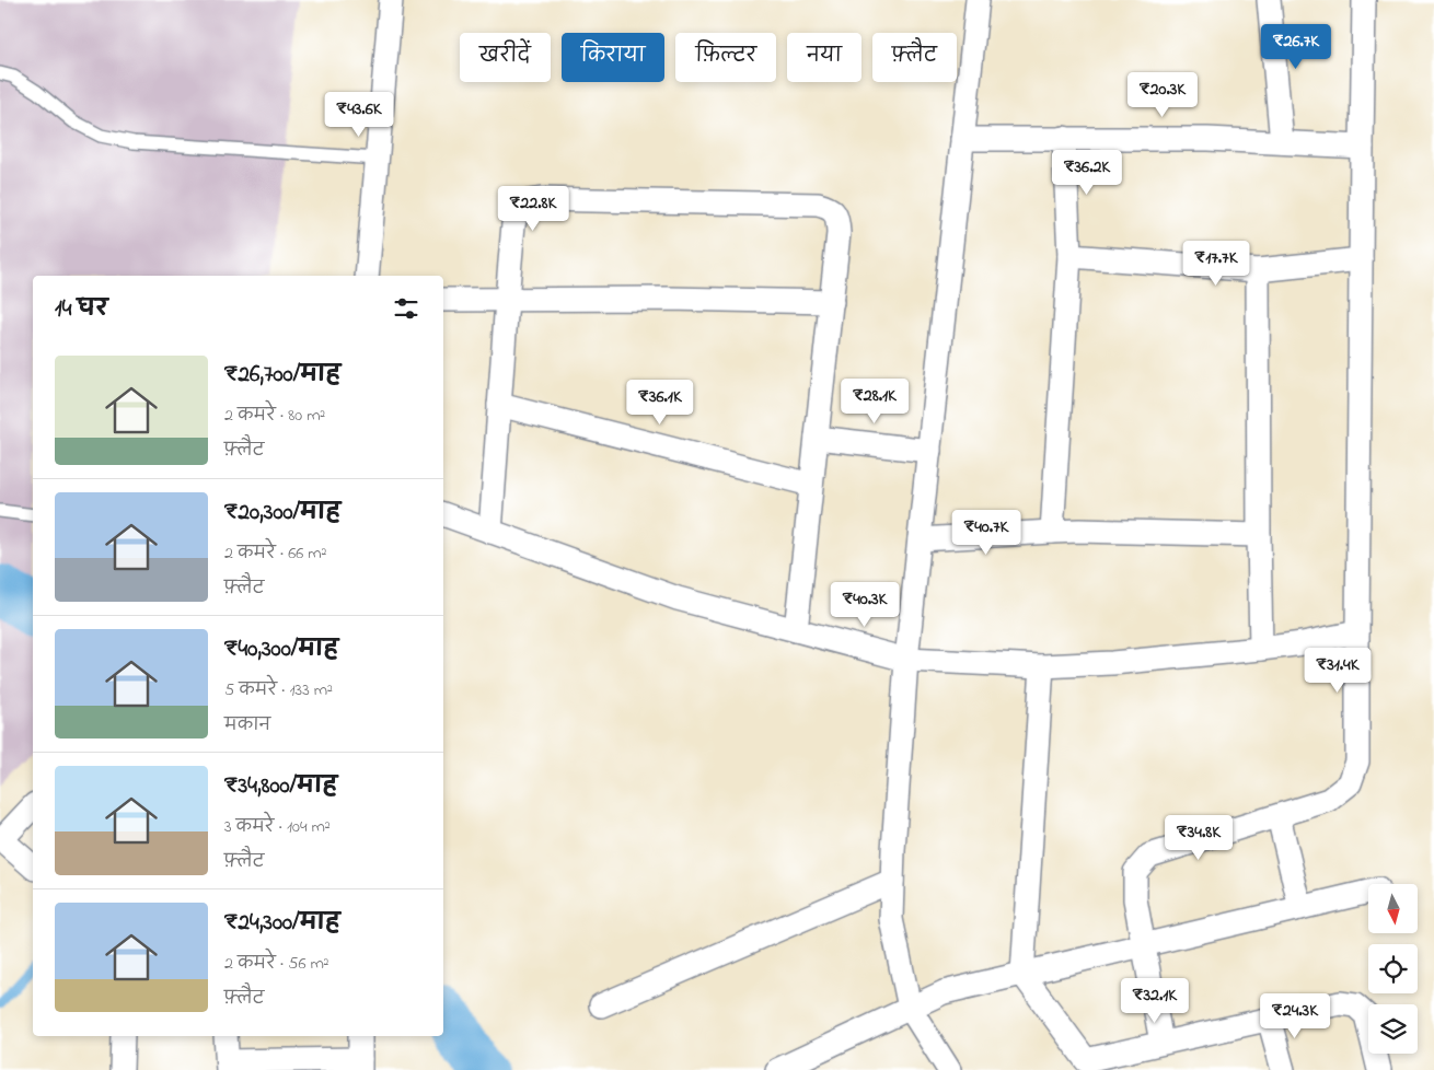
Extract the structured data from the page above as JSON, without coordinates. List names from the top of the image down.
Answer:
{
  "north": "bottom",
  "page": {
    "price": [
      "₹26.7K",
      "₹20.3K",
      "₹43.6K",
      "₹36.2K",
      "₹22.8K",
      "₹17.7K",
      "₹28.1K",
      "₹36.1K",
      "₹40.7K",
      "₹40.3K",
      "₹31.4K",
      "₹34.8K",
      "₹32.1K",
      "₹24.3K"
    ],
    "chip": [
      "खरीदें",
      "किराया",
      "फ़िल्टर",
      "नया",
      "फ़्लैट"
    ],
    "heading": "14 घर",
    "list": [
      {
        "name": "₹26,700/माह",
        "note": "2 कमरे · 80 m² · फ़्लैट"
      },
      {
        "name": "₹20,300/माह",
        "note": "2 कमरे · 66 m² · फ़्लैट"
      },
      {
        "name": "₹40,300/माह",
        "note": "5 कमरे · 133 m² · मकान"
      },
      {
        "name": "₹34,800/माह",
        "note": "3 कमरे · 104 m² · फ़्लैट"
      },
      {
        "name": "₹24,300/माह",
        "note": "2 कमरे · 56 m² · फ़्लैट"
      }
    ]
  }
}
